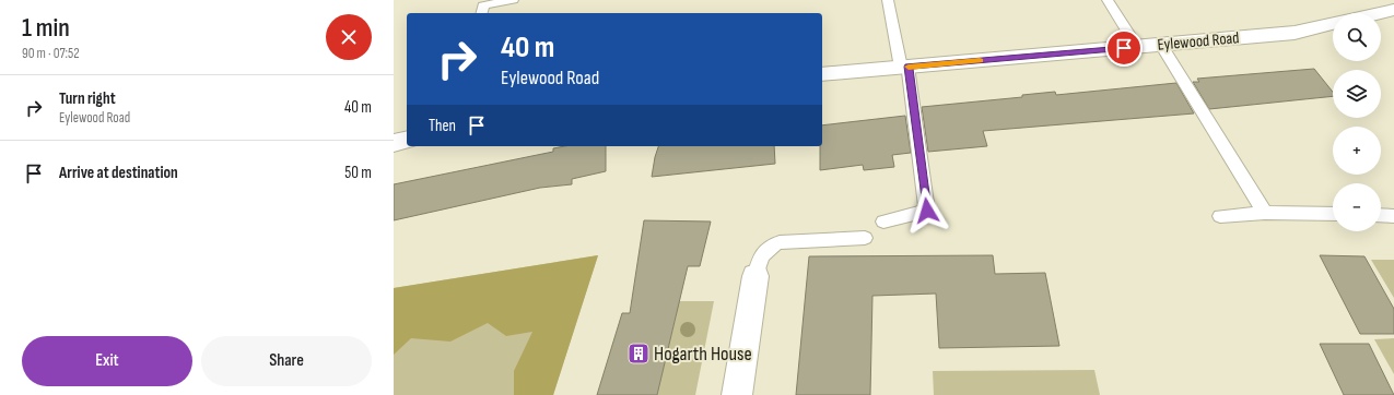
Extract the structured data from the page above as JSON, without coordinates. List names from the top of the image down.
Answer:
{
  "streets": {
    "street": ["Eylewood Road"]
  },
  "places": {
    "building": ["Hogarth House"]
  },
  "page": {
    "heading": ["1 min", "90 m · 07:52"],
    "map_buttons": ["+", "−"],
    "turn": ["40 m", "Eylewood Road"],
    "list": [
      {
        "name": "Turn right",
        "note": "Eylewood Road",
        "value": "40 m"
      },
      {
        "name": "Arrive at destination",
        "value": "50 m"
      }
    ],
    "then": "Then",
    "buttons": ["Exit", "Share"]
  }
}
